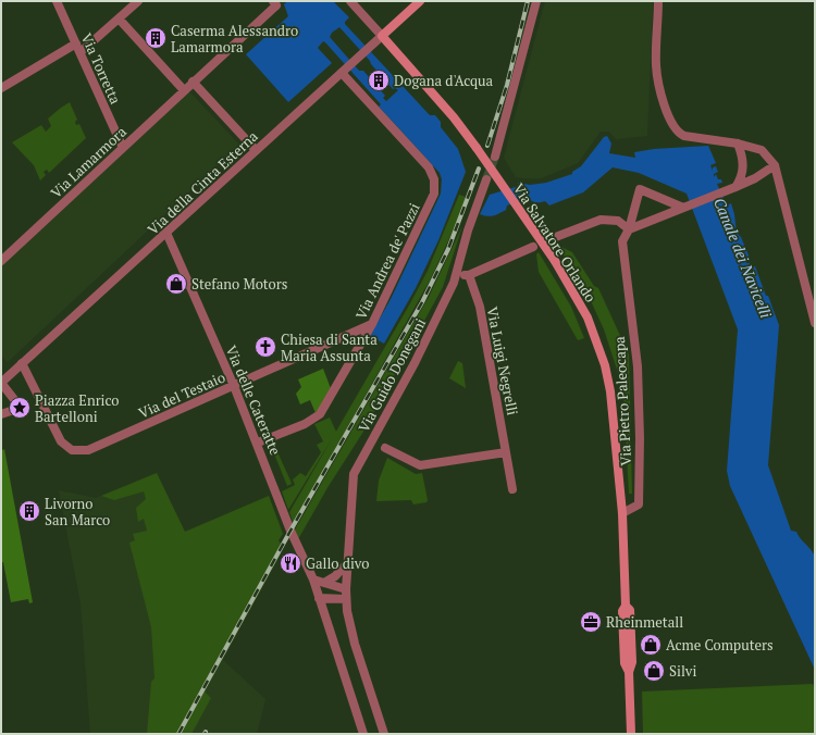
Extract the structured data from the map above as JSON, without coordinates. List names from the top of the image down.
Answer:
{
  "streets": {
    "main road": ["Via della Cinta Esterna", "Via Salvatore Orlando"],
    "street": [
      "Via Torretta",
      "Via Lamarmora",
      "Via Andrea de' Pazzi",
      "Via Luigi Negrelli",
      "Via Guido Donegani",
      "Via del Testaio",
      "Via delle Cateratte",
      "Via Pietro Paleocapa"
    ]
  },
  "crossings": [
    ["Via Torretta", "Via Lamarmora"],
    ["Via della Cinta Esterna", "Via Salvatore Orlando"],
    ["Via della Cinta Esterna", "Via Andrea de' Pazzi"],
    ["Via della Cinta Esterna", "Via del Testaio"],
    ["Via della Cinta Esterna", "Via delle Cateratte"],
    ["Via Salvatore Orlando", "Via Pietro Paleocapa"],
    ["Via Andrea de' Pazzi", "Via del Testaio"],
    ["Via Andrea de' Pazzi", "Via delle Cateratte"],
    ["Via del Testaio", "Via delle Cateratte"]
  ],
  "water": ["Canale dei Navicelli"],
  "places": {
    "building": ["Caserma Alessandro Lamarmora", "Dogana d'Acqua", "Livorno San Marco"],
    "shop": ["Stefano Motors", "Acme Computers", "Silvi"],
    "church": ["Chiesa di Santa Maria Assunta"],
    "place": ["Piazza Enrico Bartelloni"],
    "restaurant": ["Gallo divo"],
    "office": ["Rheinmetall"]
  }
}
